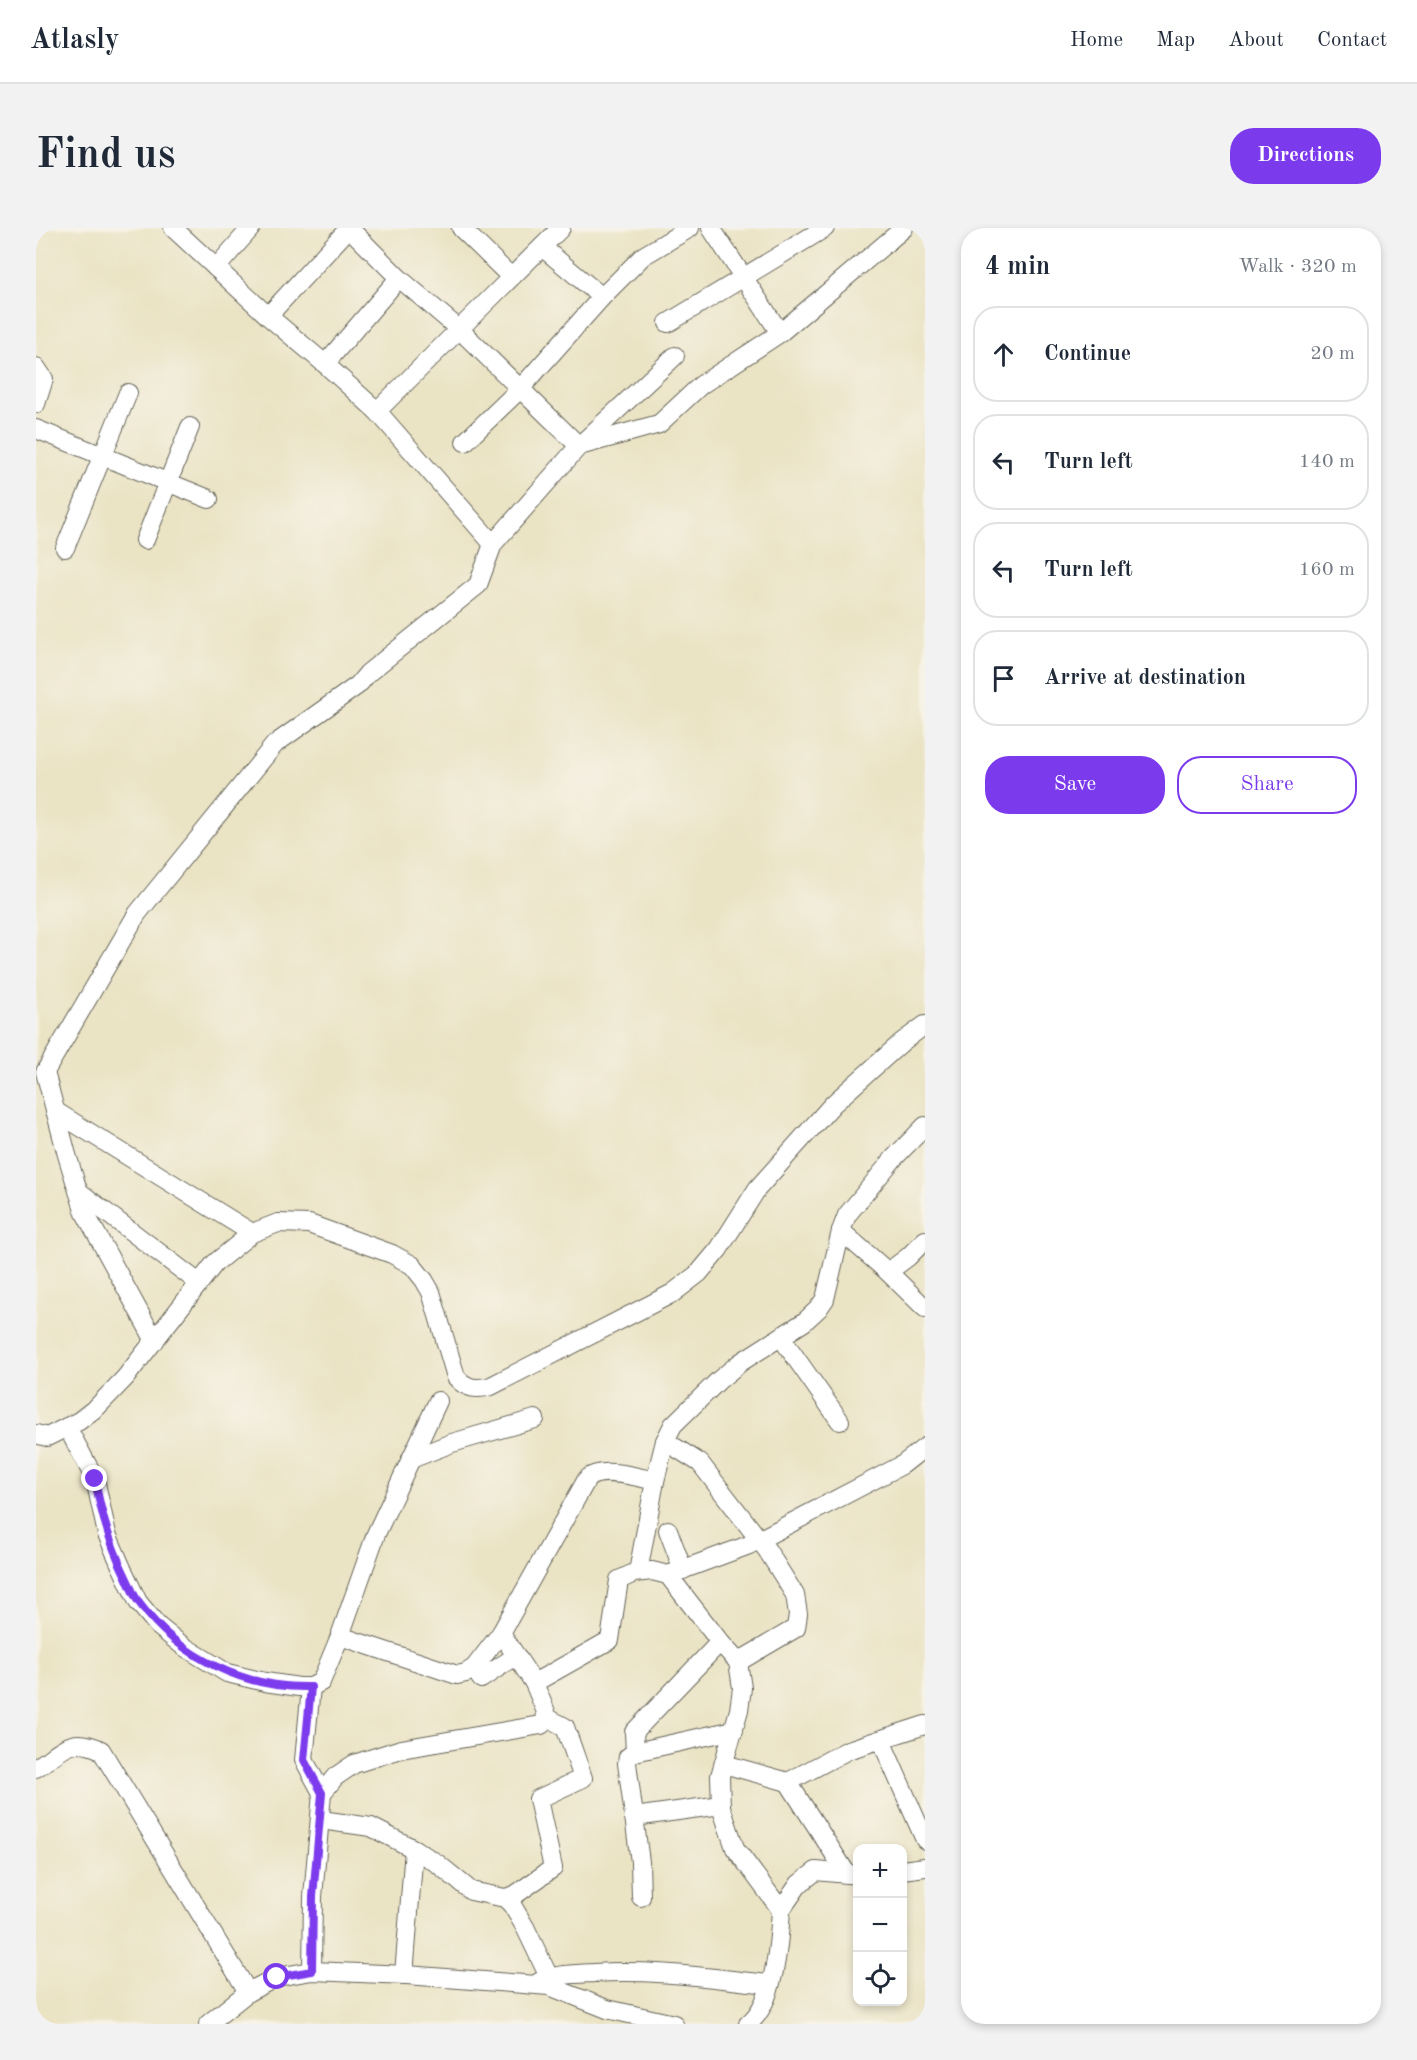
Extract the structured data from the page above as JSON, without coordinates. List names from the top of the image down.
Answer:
{
  "page": {
    "header": "Atlasly",
    "nav": [
      "Home",
      "Map",
      "About",
      "Contact"
    ],
    "buttons": [
      "Directions",
      ["Save", "Share"]
    ],
    "title": "Find us",
    "heading": ["4 min", "Walk · 320 m"],
    "list": [
      ["Continue", "20 m"],
      ["Turn left", "140 m"],
      ["Turn left", "160 m"],
      "Arrive at destination"
    ],
    "map_buttons": ["+", "−"]
  }
}
